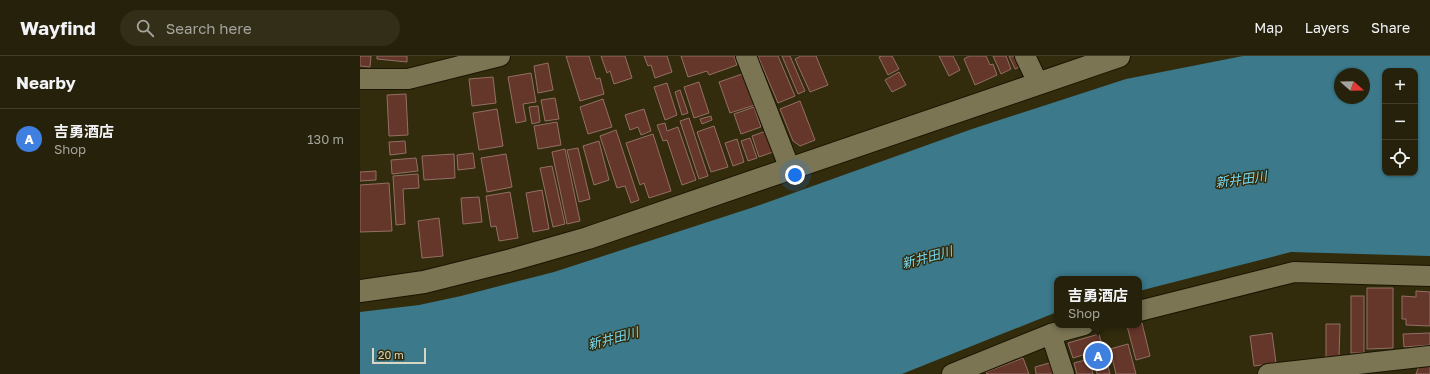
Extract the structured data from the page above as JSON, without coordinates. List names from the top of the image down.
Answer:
{
  "water": ["新井田川"],
  "scale_bar": "20 m",
  "north": "right",
  "page": {
    "header": "Wayfind",
    "search": "Search here",
    "nav": ["Map", "Layers", "Share"],
    "heading": "Nearby",
    "map_buttons": ["+", "−"],
    "list": [
      {
        "mark": "A",
        "name": "吉勇酒店",
        "note": "Shop",
        "value": "130 m"
      }
    ],
    "popup": ["吉勇酒店", "Shop"],
    "pins": "A",
    "scale": "20 m"
  }
}
